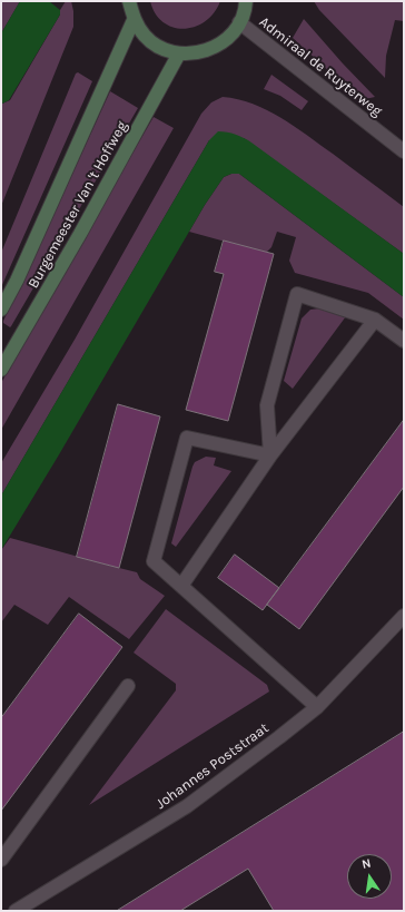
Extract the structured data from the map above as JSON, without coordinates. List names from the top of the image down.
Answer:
{
  "streets": {
    "main road": ["Burgemeester Van 't Hoffweg"],
    "street": ["Admiraal de Ruyterweg", "Johannes Poststraat"]
  },
  "north": "top"
}
